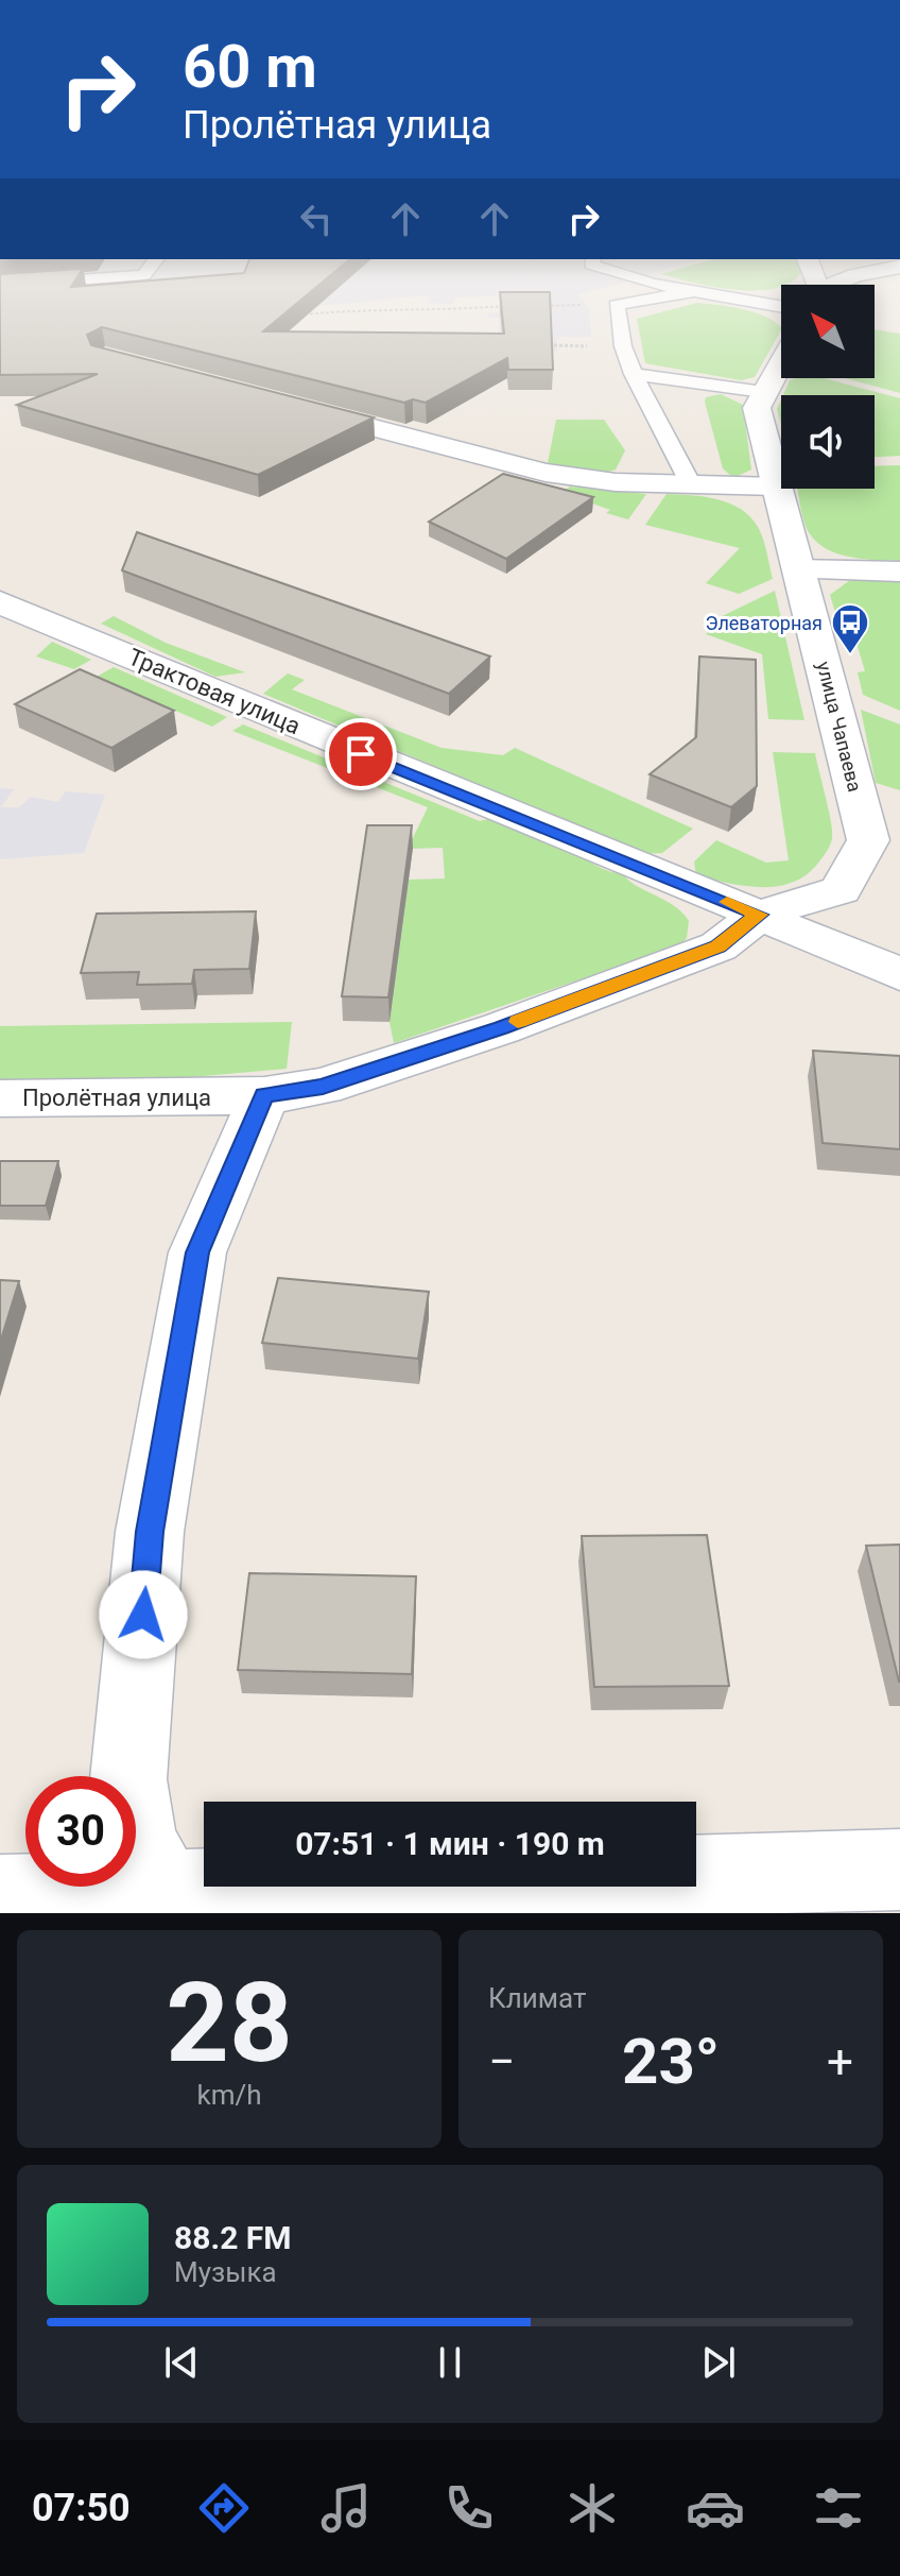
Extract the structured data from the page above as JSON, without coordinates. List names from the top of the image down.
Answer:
{
  "streets": {
    "street": ["Трактовая улица", "улица Чапаева", "Пролётная улица"]
  },
  "crossings": [
    ["Трактовая улица", "улица Чапаева"],
    ["Трактовая улица", "Пролётная улица"],
    ["улица Чапаева", "Пролётная улица"]
  ],
  "places": {
    "bus stop": ["Элеваторная"]
  },
  "north": "top left",
  "page": {
    "turn": ["60 m", "Пролётная улица"],
    "limit": "30",
    "trip": "07:51 · 1 мин · 190 m",
    "tile": [
      ["28", "km/h"],
      "Климат"
    ],
    "heat": ["−", "23°", "+"],
    "song": ["88.2 FM", "Музыка"],
    "tabs": "07:50"
  }
}
